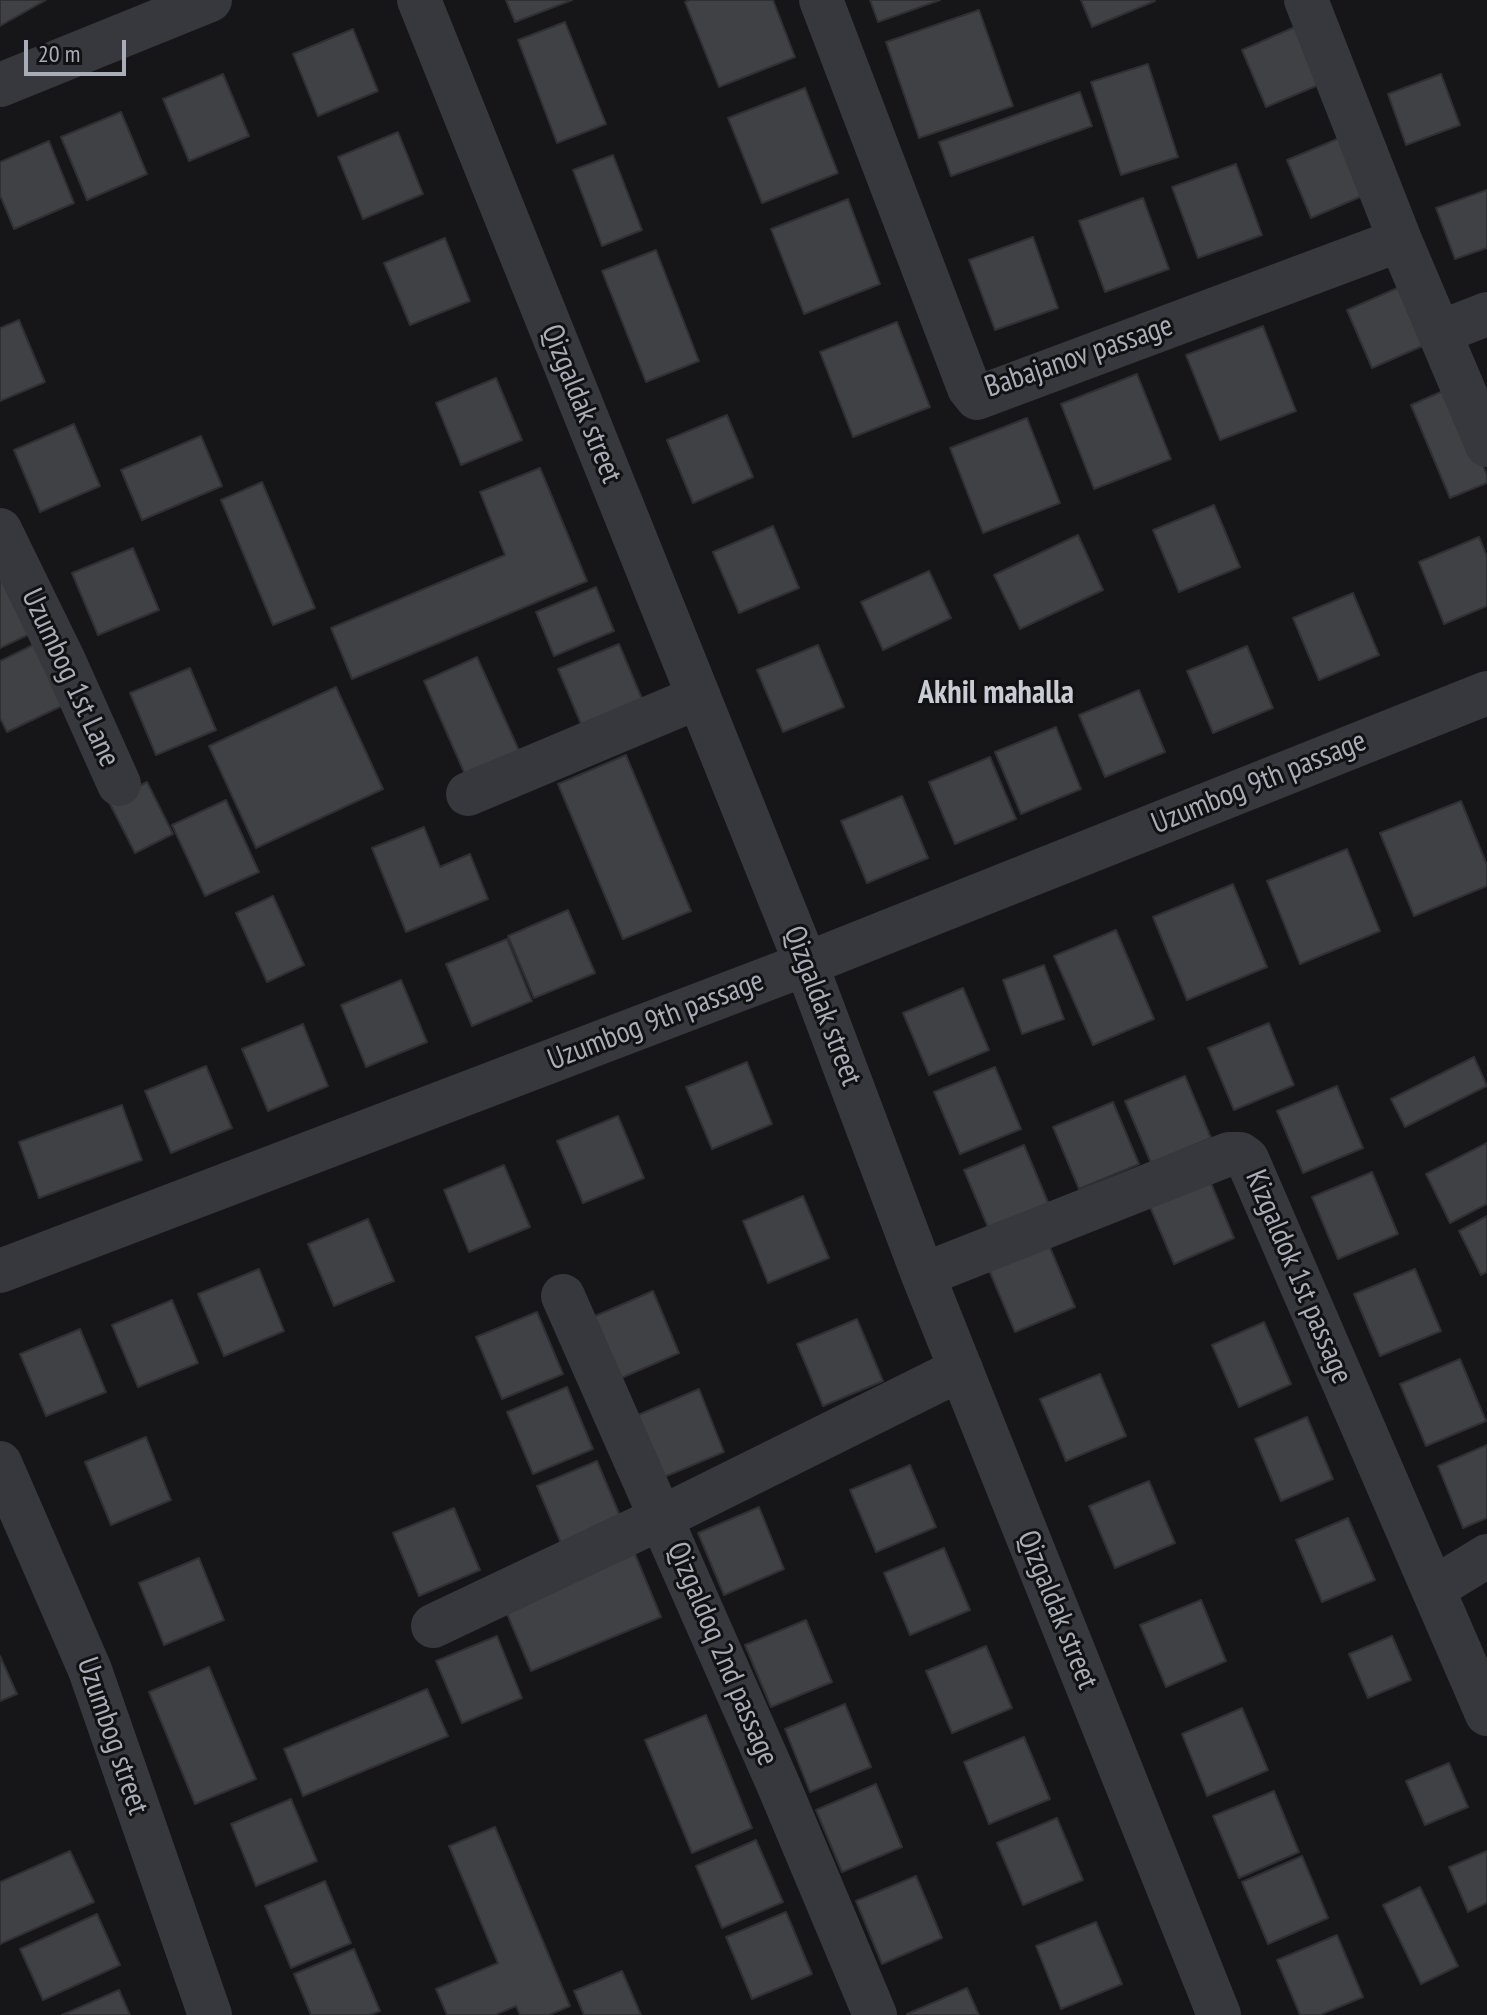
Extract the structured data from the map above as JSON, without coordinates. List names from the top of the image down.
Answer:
{
  "streets": {
    "street": [
      "Babajanov passage",
      "Qizgaldak street",
      "Uzumbog 1st Lane",
      "Uzumbog 9th passage",
      "Kizgaldok 1st passage",
      "Qizgaldoq 2nd passage",
      "Uzumbog street"
    ]
  },
  "crossings": [
    ["Qizgaldak street", "Uzumbog 9th passage"],
    ["Qizgaldak street", "Kizgaldok 1st passage"]
  ],
  "districts": ["Akhil mahalla"],
  "scale_bar": "20 m"
}
